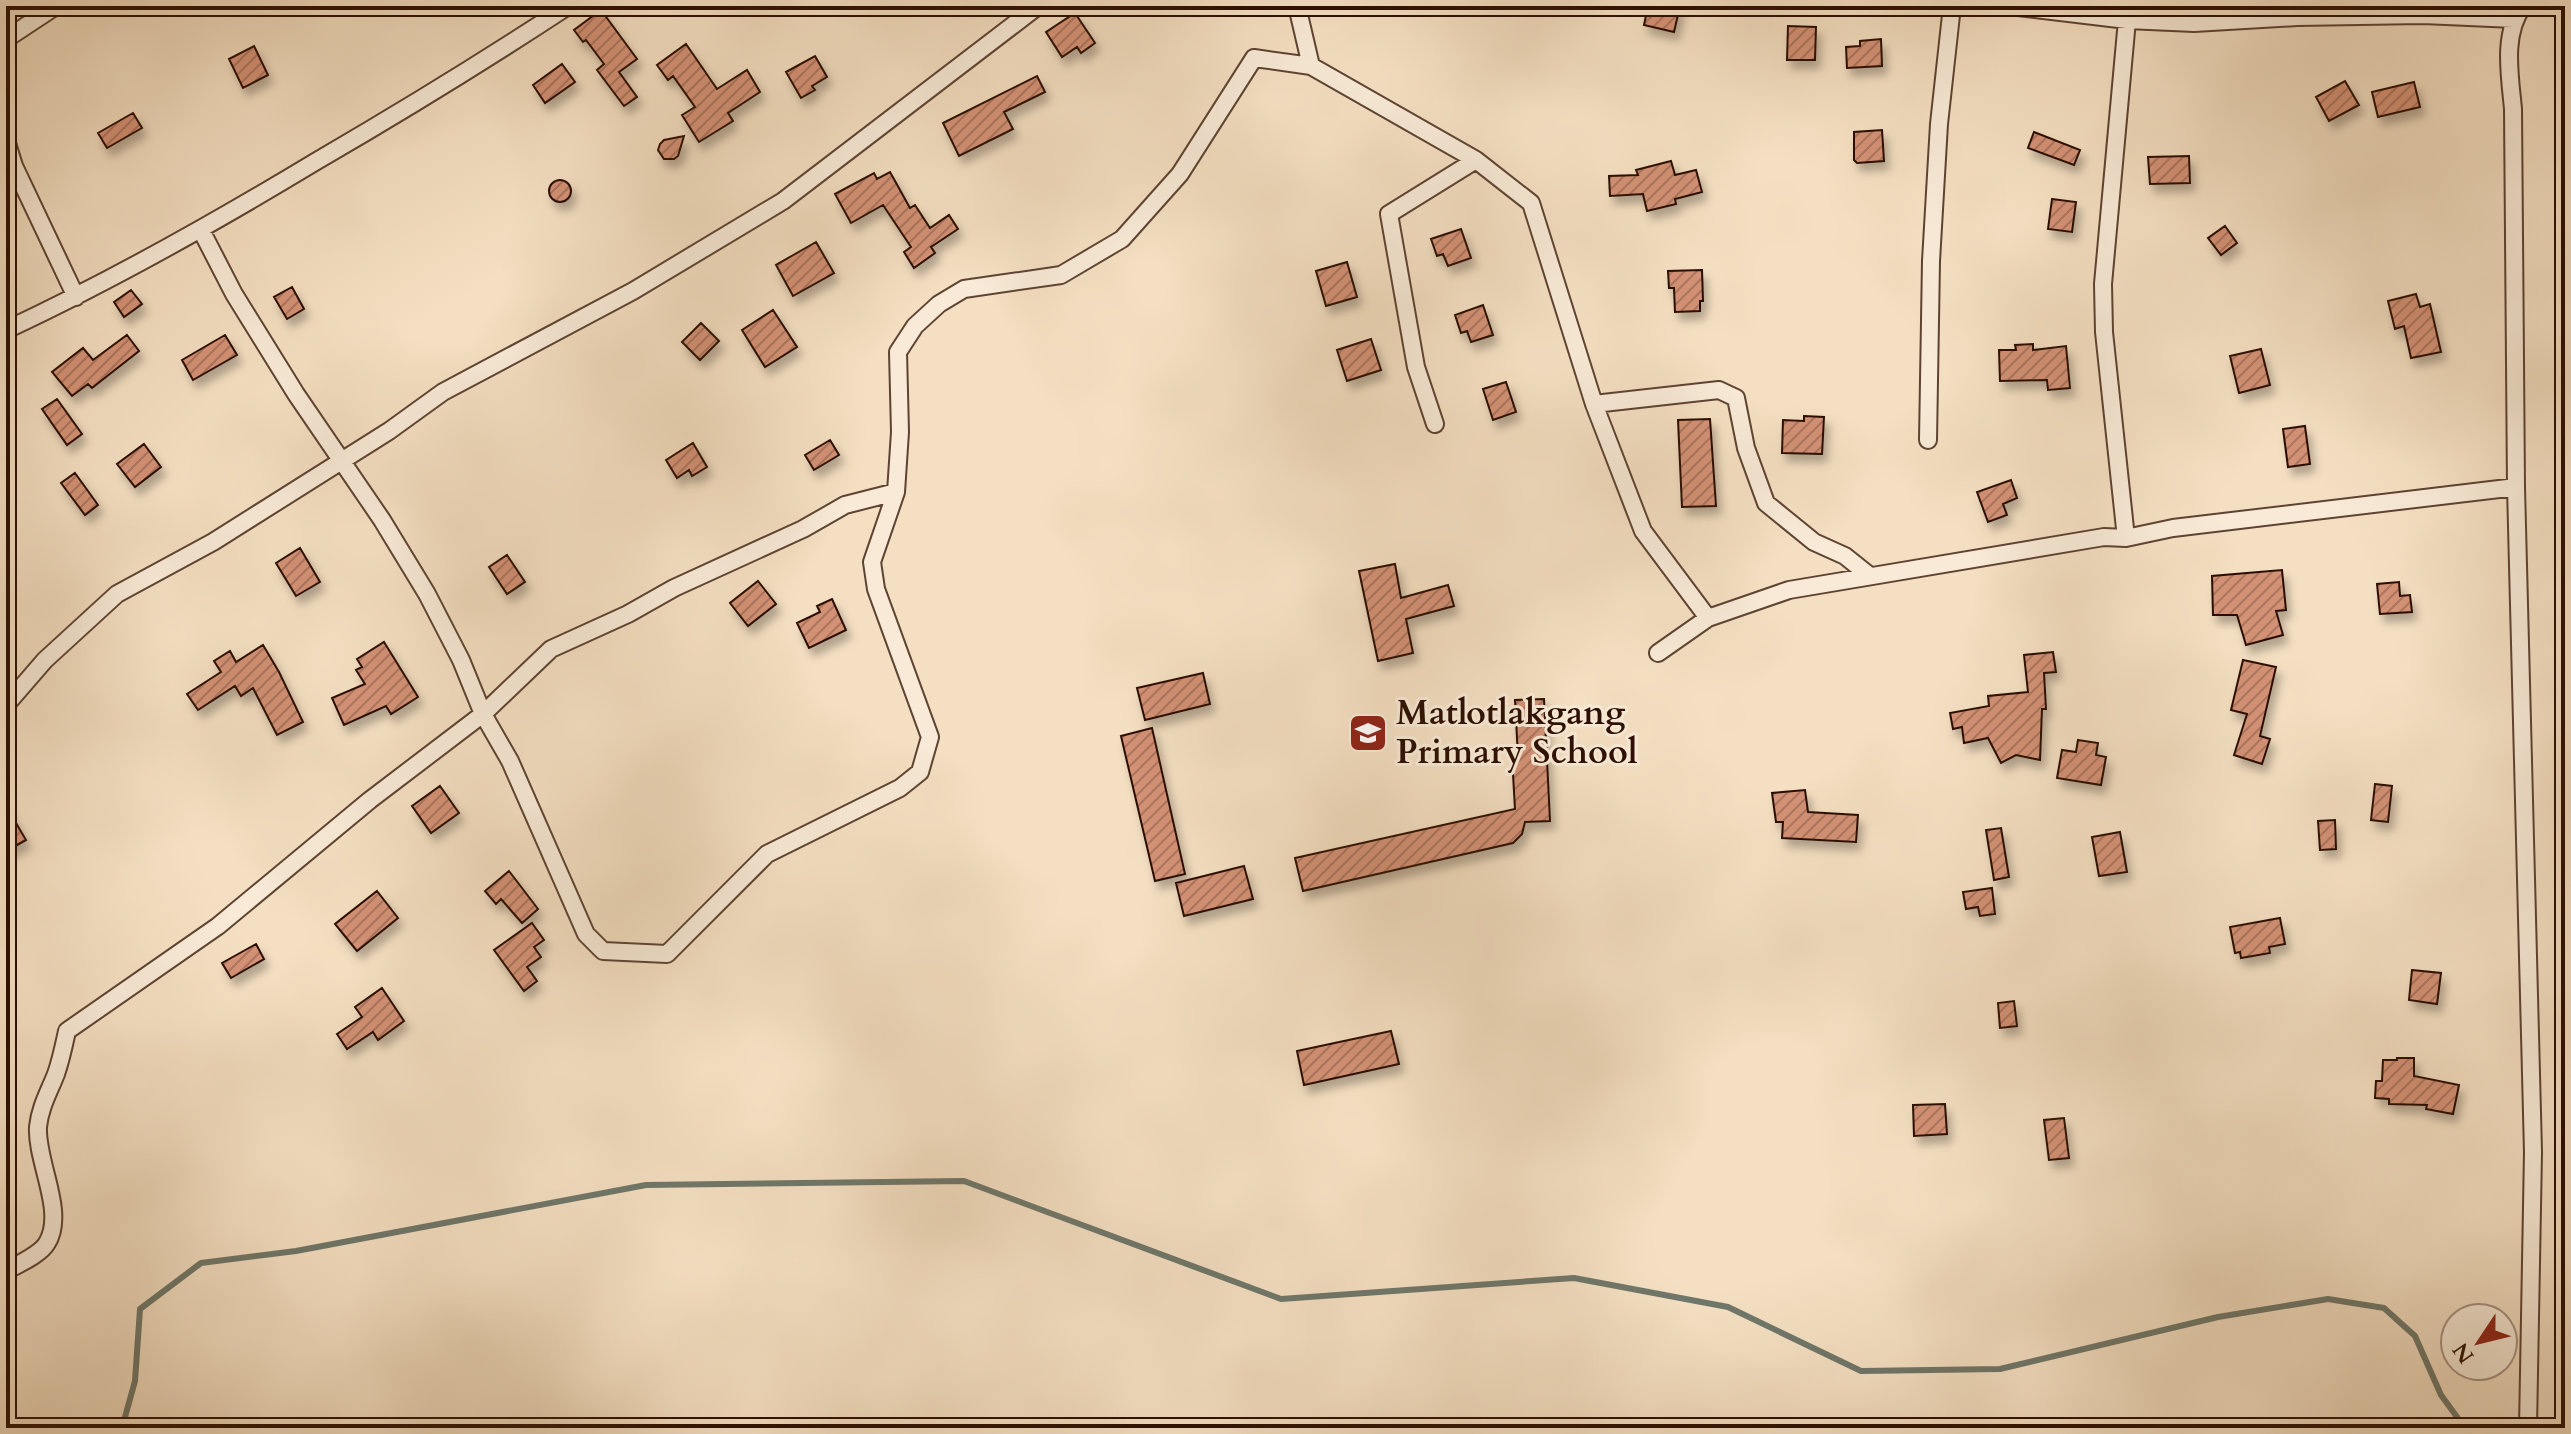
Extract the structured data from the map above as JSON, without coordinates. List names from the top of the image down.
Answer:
{
  "places": {
    "school or university": ["Matlotlakgang Primary School"]
  },
  "north": "bottom left"
}
